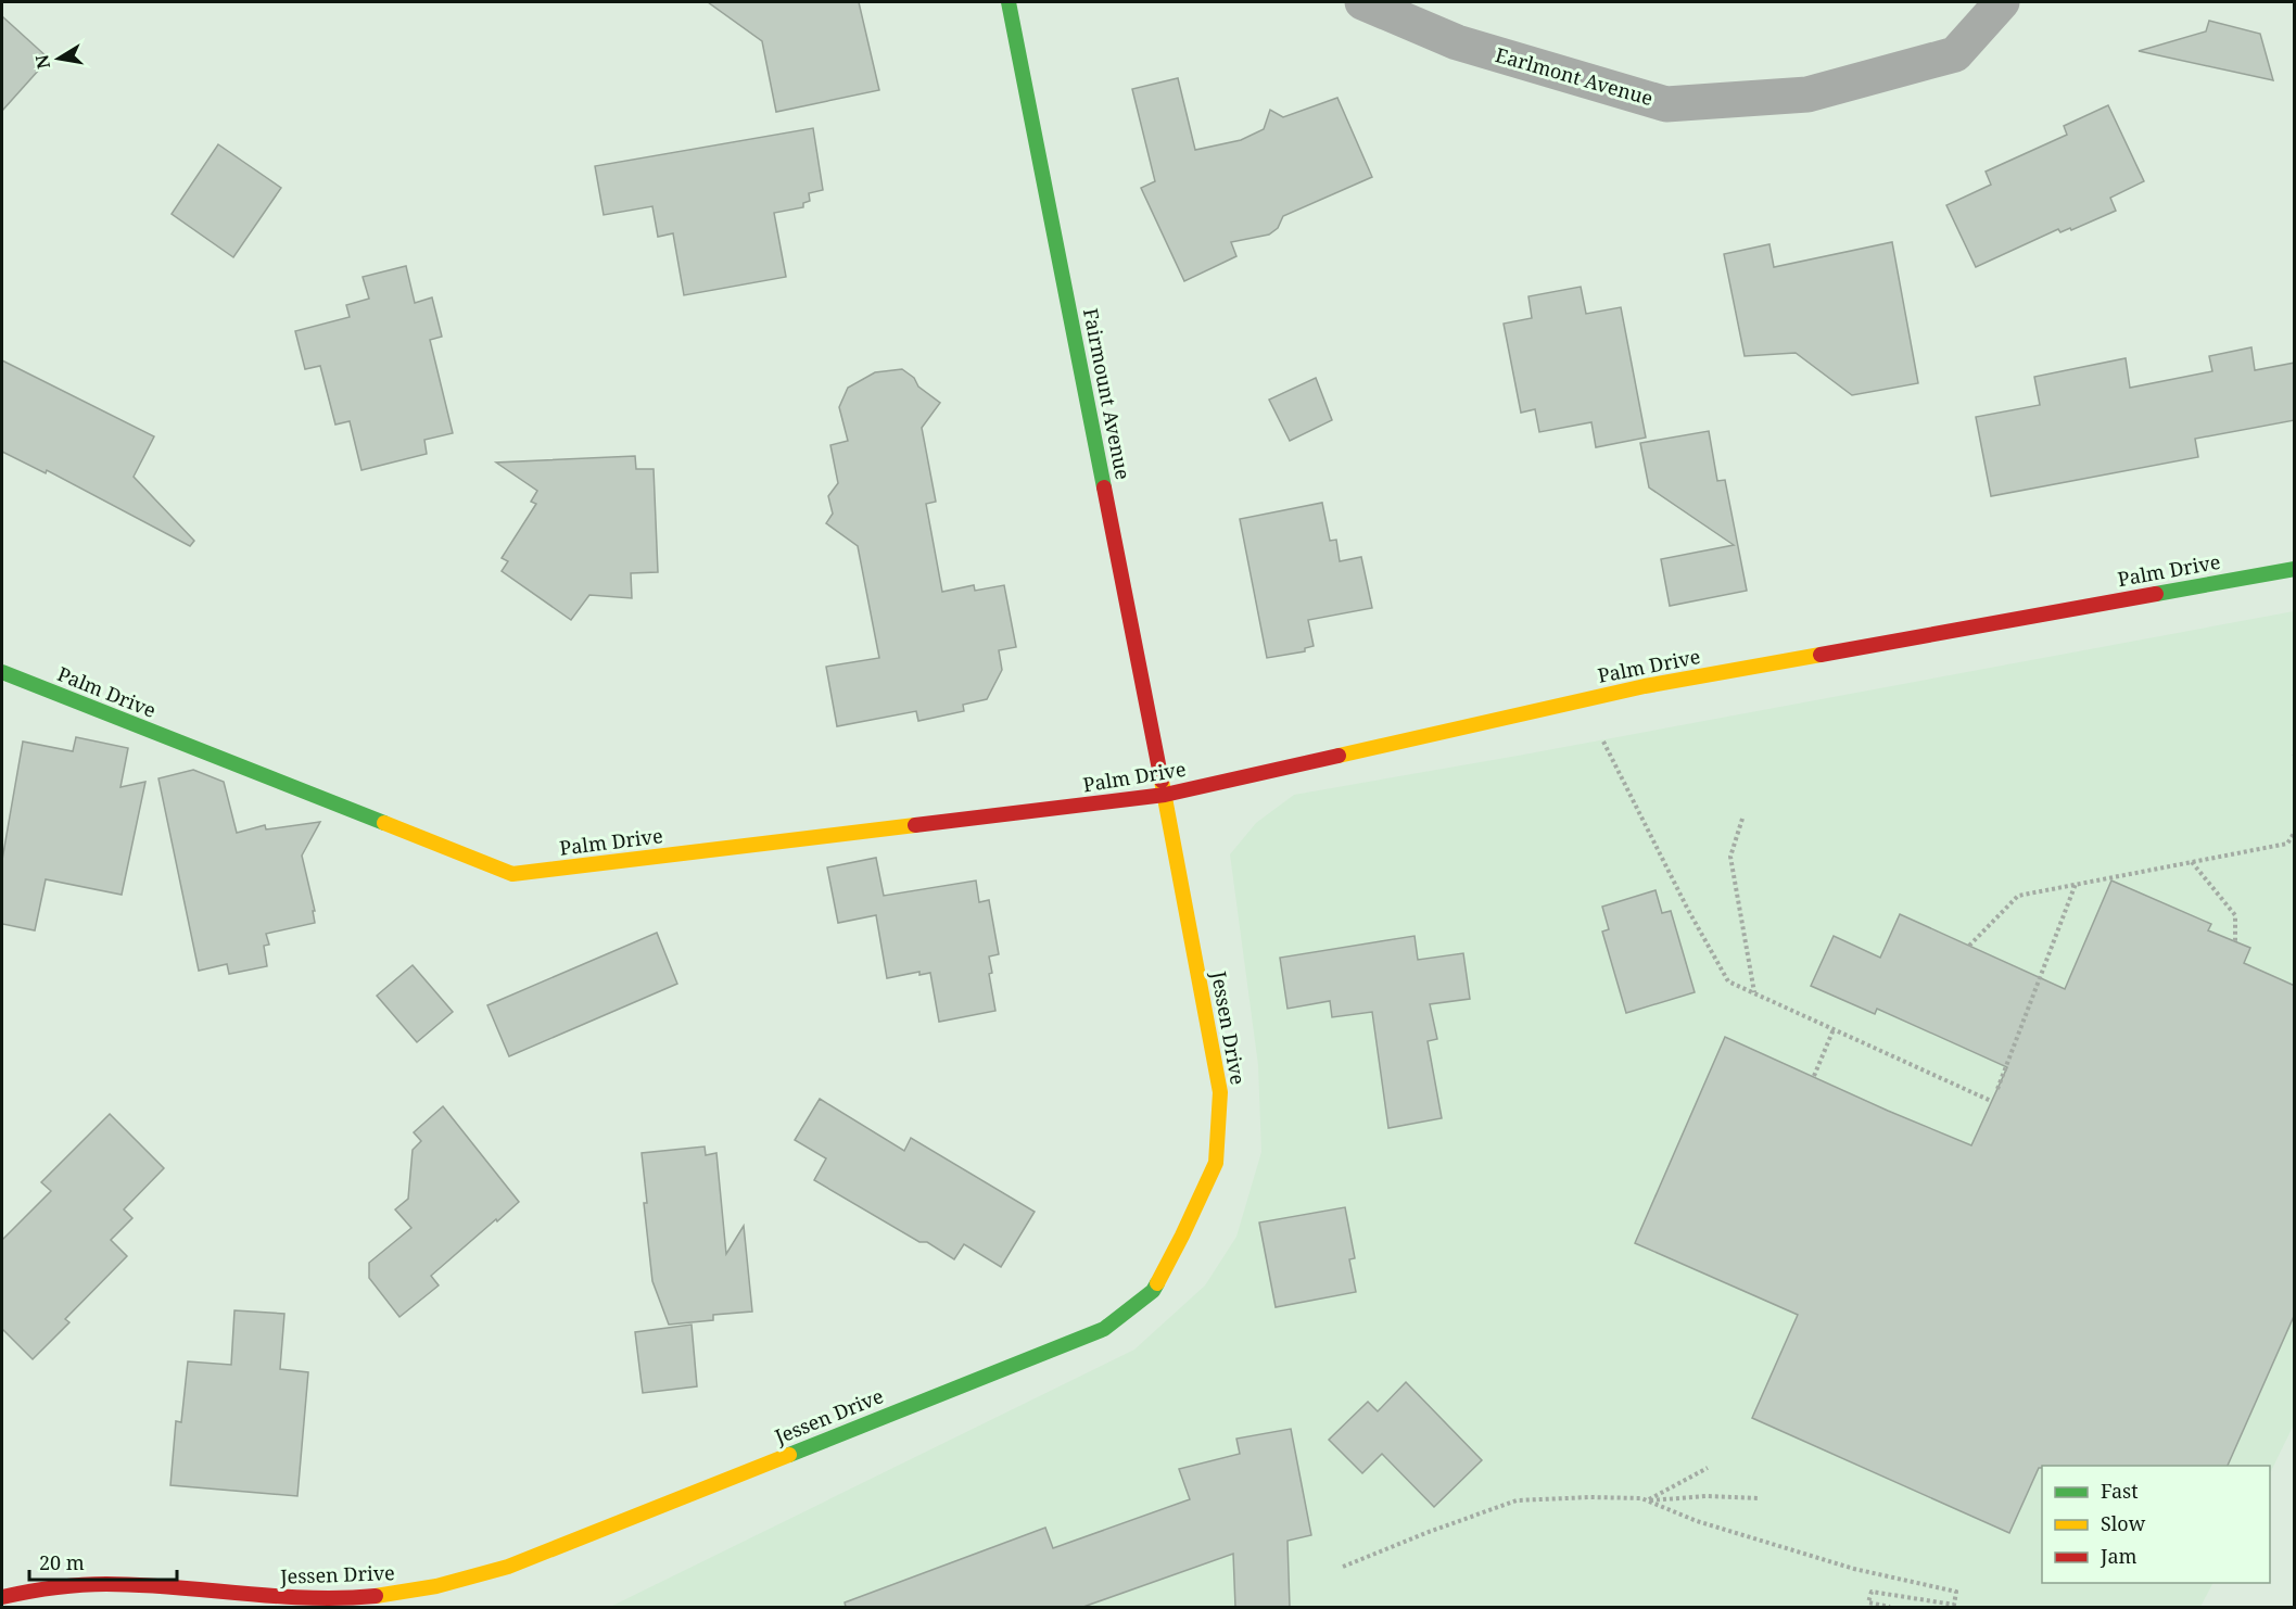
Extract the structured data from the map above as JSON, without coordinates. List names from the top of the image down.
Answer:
{
  "streets": {
    "street": [
      "Earlmont Avenue",
      "Fairmount Avenue",
      "Palm Drive",
      "Jessen Drive"
    ]
  },
  "crossings": [
    ["Fairmount Avenue", "Palm Drive"],
    ["Fairmount Avenue", "Jessen Drive"],
    ["Palm Drive", "Jessen Drive"]
  ],
  "legend": ["Fast", "Slow", "Jam"],
  "scale_bar": "20 m",
  "north": "left"
}
